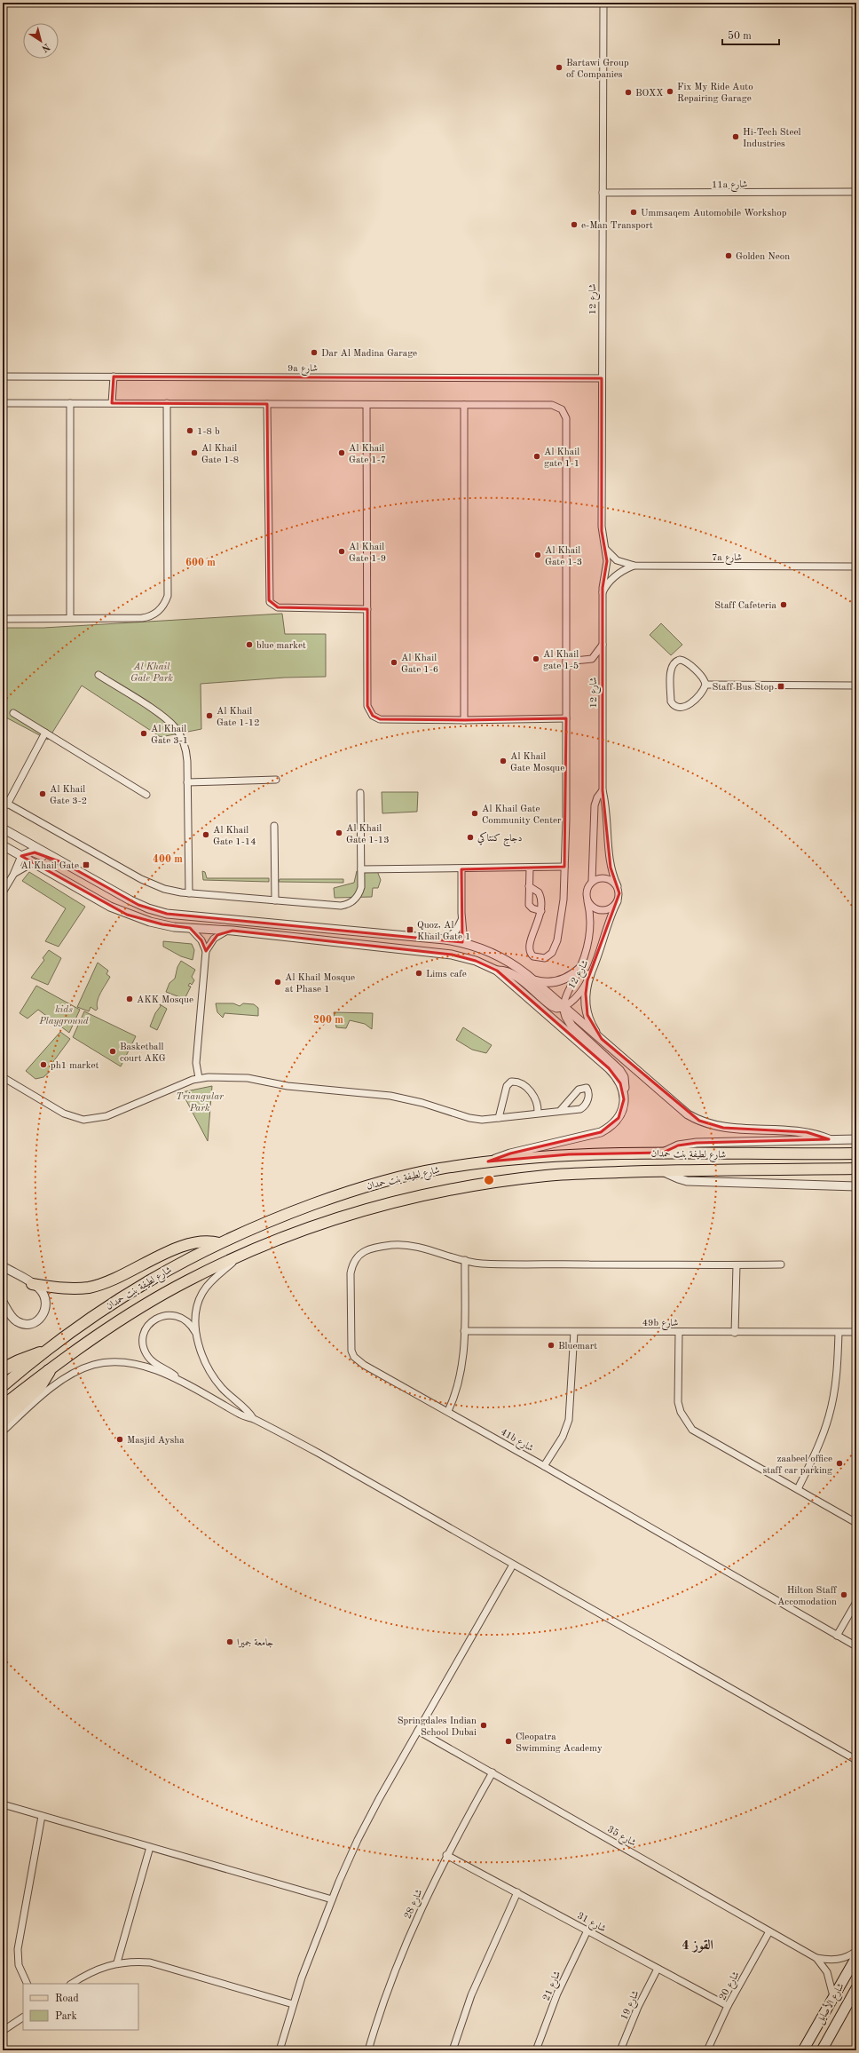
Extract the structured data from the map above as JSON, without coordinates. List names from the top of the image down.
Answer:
{
  "streets": {
    "main road": ["شارع لطيفة بنت حمدان", "شارع الأصايل"],
    "street": [
      "11a شارع",
      "شارع 12",
      "9a شارع",
      "7a شارع",
      "49b شارع",
      "41b شارع",
      "شارع 35",
      "شارع 28",
      "شارع 31",
      "شارع 21",
      "شارع 20",
      "شارع 19"
    ]
  },
  "crossings": [
    ["11a شارع", "شارع 12"],
    ["شارع 12", "9a شارع"],
    ["شارع 12", "7a شارع"],
    ["شارع 35", "شارع 28"],
    ["شارع 35", "شارع 20"],
    ["شارع 35", "شارع الأصايل"],
    ["شارع 28", "شارع 31"],
    ["شارع 31", "شارع 21"],
    ["شارع 31", "شارع 20"],
    ["شارع 31", "شارع 19"]
  ],
  "districts": ["القوز 4"],
  "parks": ["Al Khail Gate Park", "kids Playground", "Triangular Park"],
  "places": {
    "other": [
      "Bartawi Group of Companies",
      "Fix My Ride Auto Repairing Garage",
      "BOXX",
      "Hi-Tech Steel Industries",
      "Ummsaqem Automobile Workshop",
      "e-Man Transport",
      "Golden Neon",
      "Dar Al Madina Garage",
      "1-8 b",
      "Al Khail Gate 1-8",
      "Al Khail Gate 1-7",
      "Al Khail gate 1-1",
      "Al Khail Gate 1-9",
      "Al Khail Gate 1-3",
      "Staff Cafeteria",
      "blue market",
      "Al Khail gate 1-5",
      "Al Khail Gate 1-6",
      "Al Khail Gate 1-12",
      "Al Khail Gate 3-1",
      "Al Khail Gate Mosque",
      "Al Khail Gate 3-2",
      "Al Khail Gate Community Center",
      "Al Khail Gate 1-13",
      "Al Khail Gate 1-14",
      "دجاج كنتاكي",
      "Lims cafe",
      "Al Khail Mosque at Phase 1",
      "AKK Mosque",
      "Basketball court AKG",
      "ph1 market",
      "Bluemart",
      "Masjid Aysha",
      "zaabeel office staff car parking",
      "Hilton Staff Accomodation",
      "جامعة جميرا",
      "Springdales Indian School Dubai",
      "Cleopatra Swimming Academy"
    ],
    "transit": ["Staff Bus Stop", "Al Khail Gate", "Quoz, Al Khail Gate 1"]
  },
  "legend": ["Road", "Park"],
  "scale_bar": "50 m",
  "north": "bottom right",
  "rings": ["600 m", "400 m", "200 m"]
}
